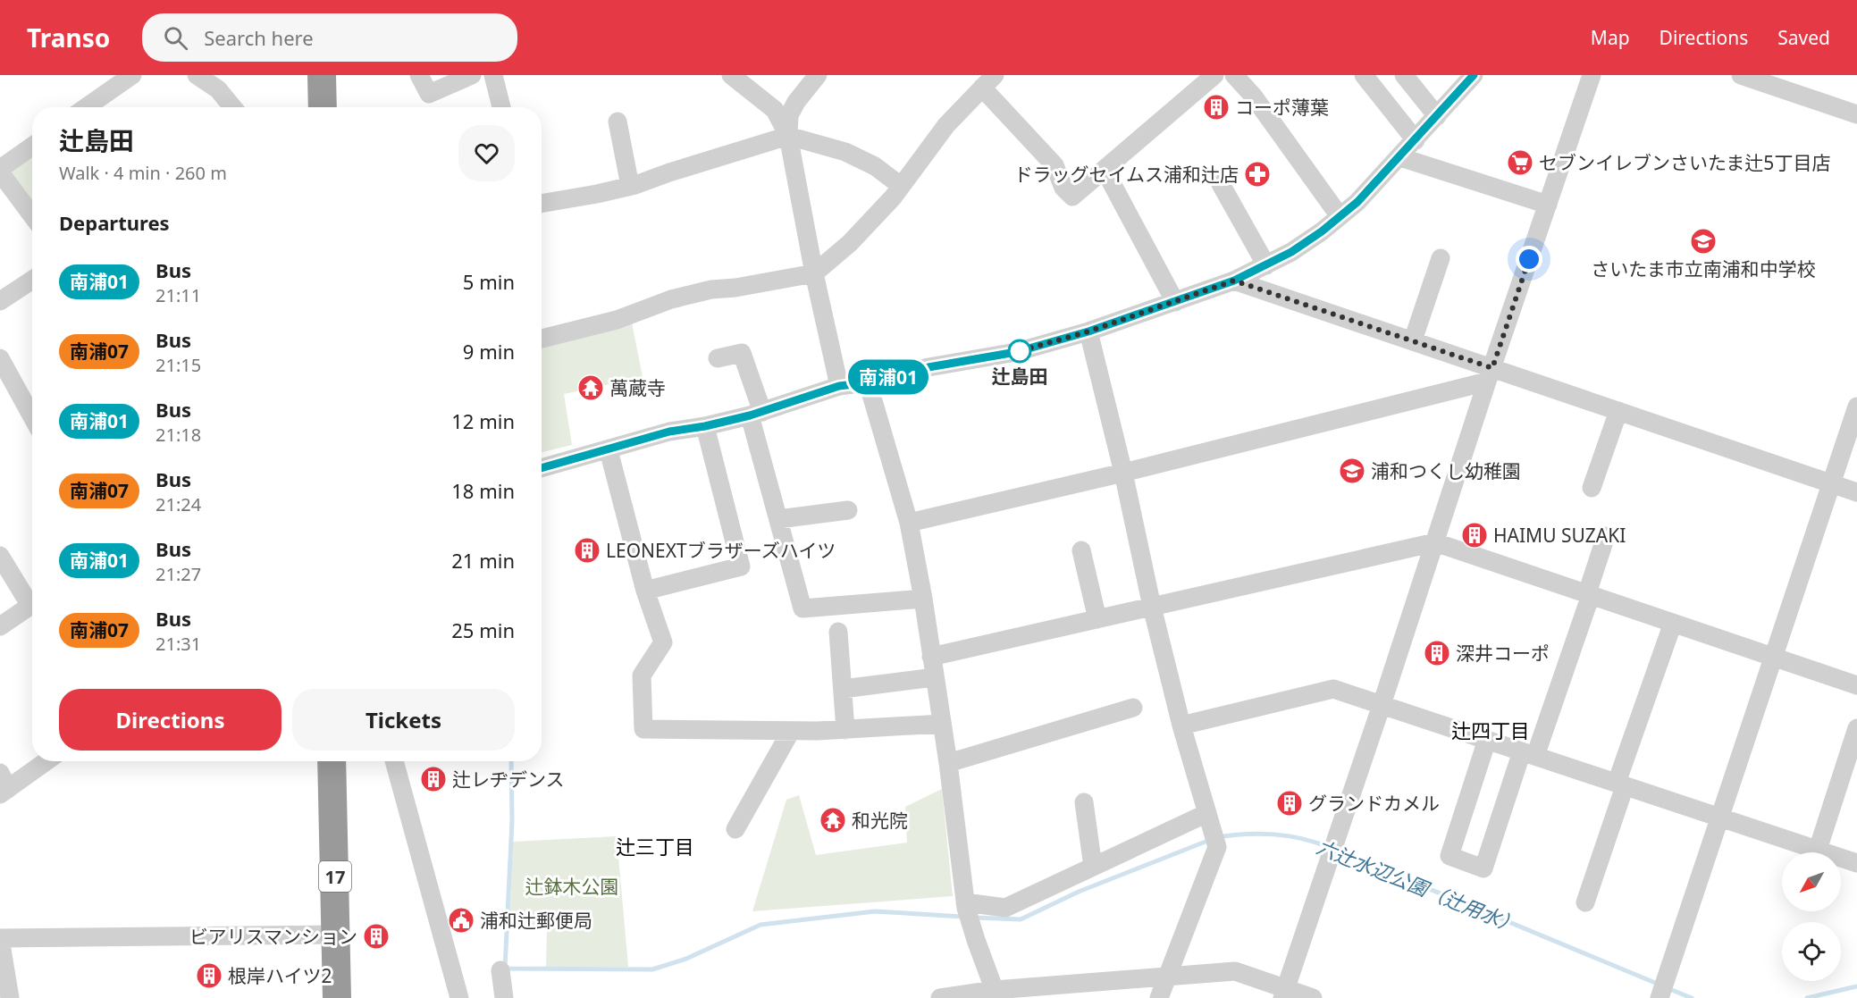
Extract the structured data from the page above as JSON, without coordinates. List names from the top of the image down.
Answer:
{
  "streets": {
    "highway": ["17"]
  },
  "districts": ["辻四丁目", "辻三丁目"],
  "water": ["六辻水辺公園（辻用水）"],
  "parks": ["辻鉢木公園"],
  "places": {
    "building": [
      "コーポ薄葉",
      "HAIMU SUZAKI",
      "LEONEXTブラザーズハイツ",
      "深井コーポ",
      "辻レヂデンス",
      "グランドカメル",
      "ビアリスマンション",
      "根岸ハイツ2"
    ],
    "supermarket": ["セブンイレブンさいたま辻5丁目店"],
    "pharmacy": ["ドラッグセイムス浦和辻店"],
    "school or university": ["さいたま市立南浦和中学校", "浦和つくし幼稚園"],
    "other": ["辻島田"],
    "temple": ["萬蔵寺", "和光院"],
    "public building": ["浦和辻郵便局"]
  },
  "lines": ["bus line 南浦01"],
  "north": "bottom left",
  "page": {
    "header": "Transo",
    "search": "Search here",
    "nav": ["Map", "Directions", "Saved"],
    "on_map": "南浦01",
    "heading": [
      ["辻島田", "Walk · 4 min · 260 m"],
      "Departures"
    ],
    "list": [
      {
        "mark": "南浦01",
        "name": "Bus",
        "note": "21:11",
        "value": "5 min"
      },
      {
        "mark": "南浦07",
        "name": "Bus",
        "note": "21:15",
        "value": "9 min"
      },
      {
        "mark": "南浦01",
        "name": "Bus",
        "note": "21:18",
        "value": "12 min"
      },
      {
        "mark": "南浦07",
        "name": "Bus",
        "note": "21:24",
        "value": "18 min"
      },
      {
        "mark": "南浦01",
        "name": "Bus",
        "note": "21:27",
        "value": "21 min"
      },
      {
        "mark": "南浦07",
        "name": "Bus",
        "note": "21:31",
        "value": "25 min"
      }
    ],
    "buttons": ["Directions", "Tickets"]
  }
}
